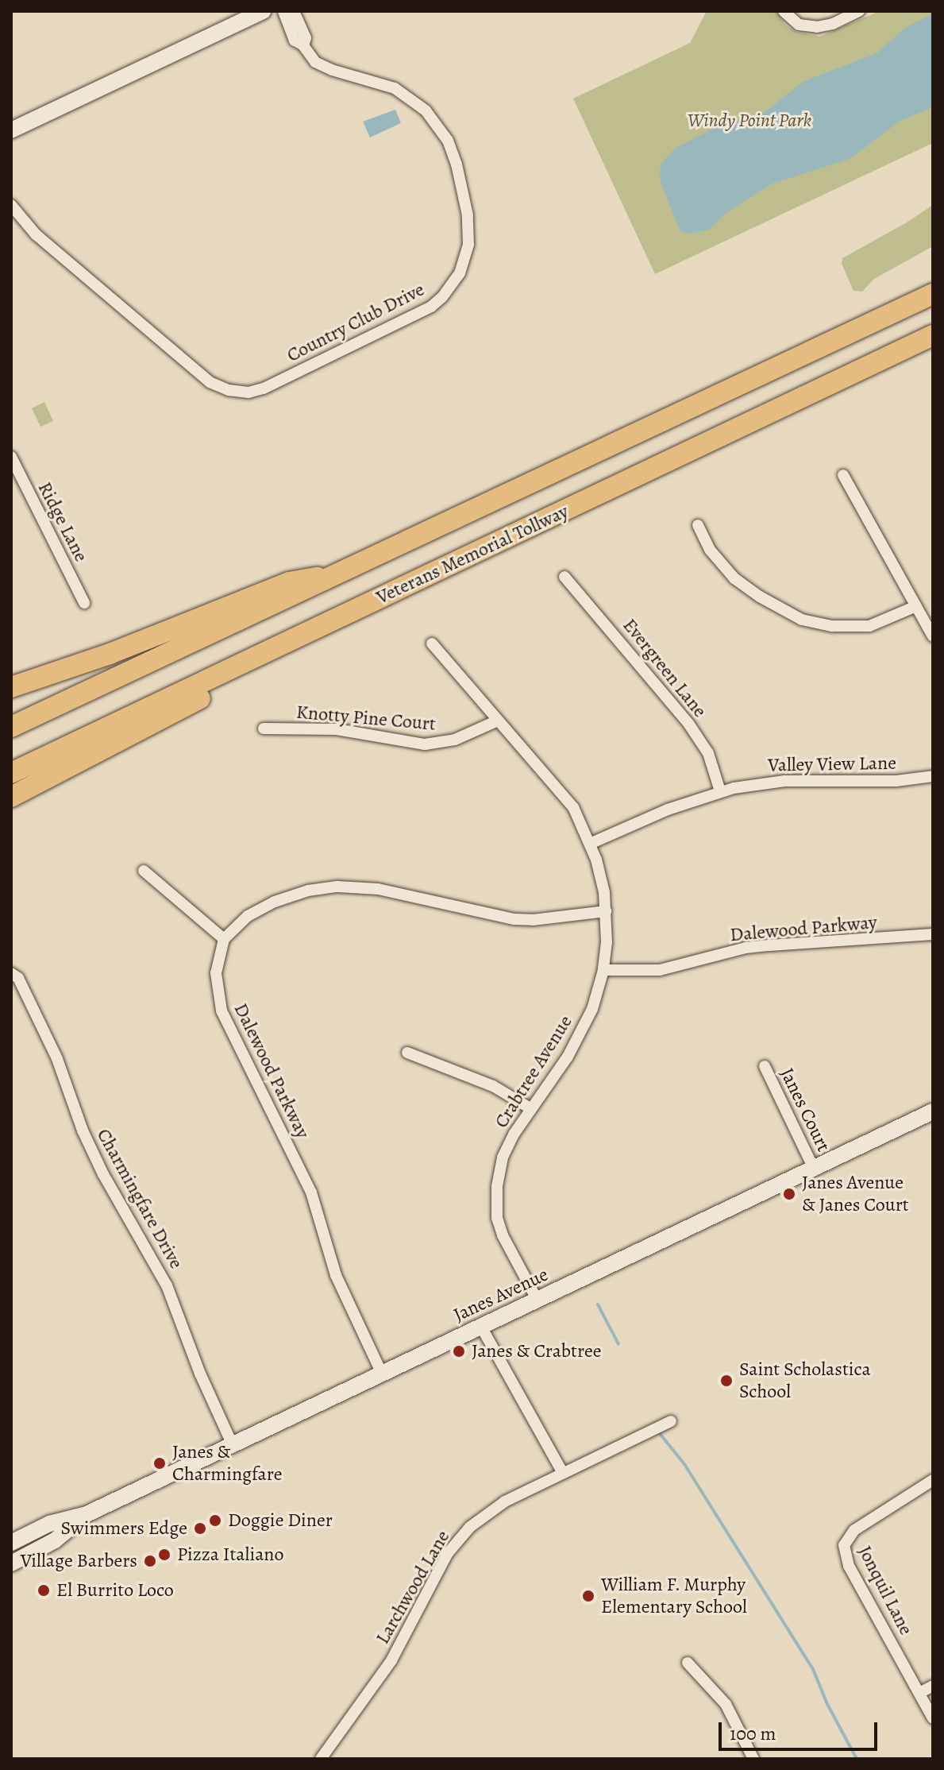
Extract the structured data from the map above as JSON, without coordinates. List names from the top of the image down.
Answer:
{
  "streets": {
    "highway": ["Veterans Memorial Tollway"],
    "street": [
      "Country Club Drive",
      "Ridge Lane",
      "Evergreen Lane",
      "Knotty Pine Court",
      "Valley View Lane",
      "Dalewood Parkway",
      "Crabtree Avenue",
      "Janes Court",
      "Charmingfare Drive",
      "Janes Avenue",
      "Larchwood Lane",
      "Jonquil Lane"
    ]
  },
  "crossings": [
    ["Evergreen Lane", "Valley View Lane"],
    ["Knotty Pine Court", "Crabtree Avenue"],
    ["Valley View Lane", "Crabtree Avenue"],
    ["Dalewood Parkway", "Crabtree Avenue"],
    ["Dalewood Parkway", "Janes Avenue"],
    ["Crabtree Avenue", "Janes Avenue"],
    ["Janes Court", "Janes Avenue"],
    ["Charmingfare Drive", "Janes Avenue"]
  ],
  "parks": ["Windy Point Park"],
  "places": [
    "Janes Avenue & Janes Court",
    "Janes & Crabtree",
    "Saint Scholastica School",
    "Janes & Charmingfare",
    "Doggie Diner",
    "Swimmers Edge",
    "Pizza Italiano",
    "Village Barbers",
    "El Burrito Loco",
    "William F. Murphy Elementary School"
  ],
  "scale_bar": "100 m"
}
